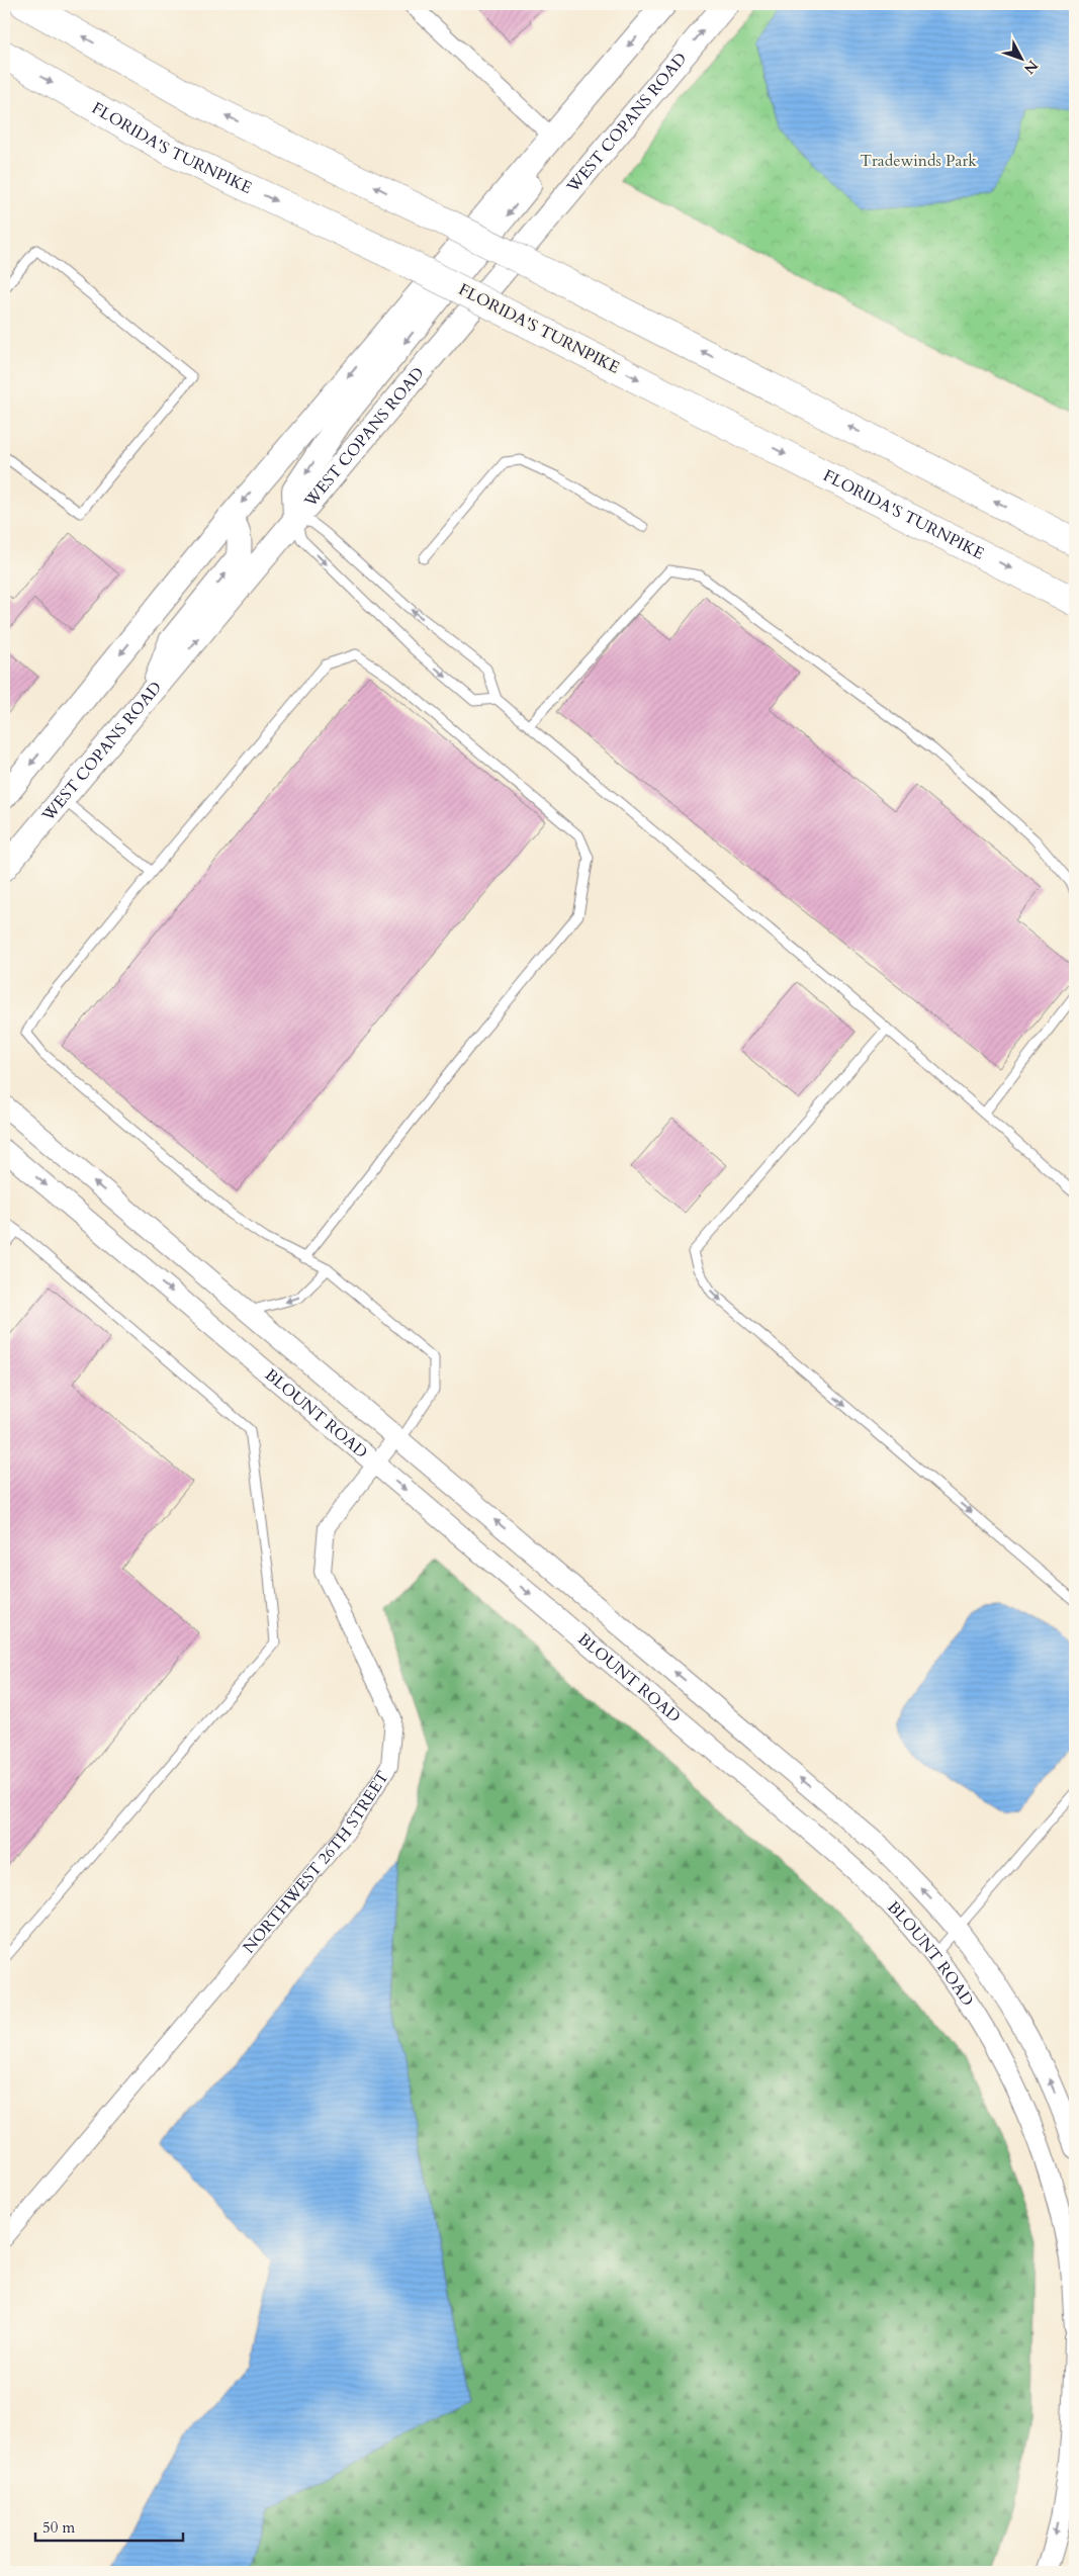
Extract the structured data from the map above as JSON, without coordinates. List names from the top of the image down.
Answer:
{
  "streets": {
    "highway": ["FLORIDA'S TURNPIKE"],
    "main road": ["WEST COPANS ROAD"],
    "street": ["BLOUNT ROAD", "NORTHWEST 26TH STREET"]
  },
  "crossings": [
    ["BLOUNT ROAD", "NORTHWEST 26TH STREET"]
  ],
  "parks": ["Tradewinds Park"],
  "scale_bar": "50 m",
  "north": "bottom right"
}
